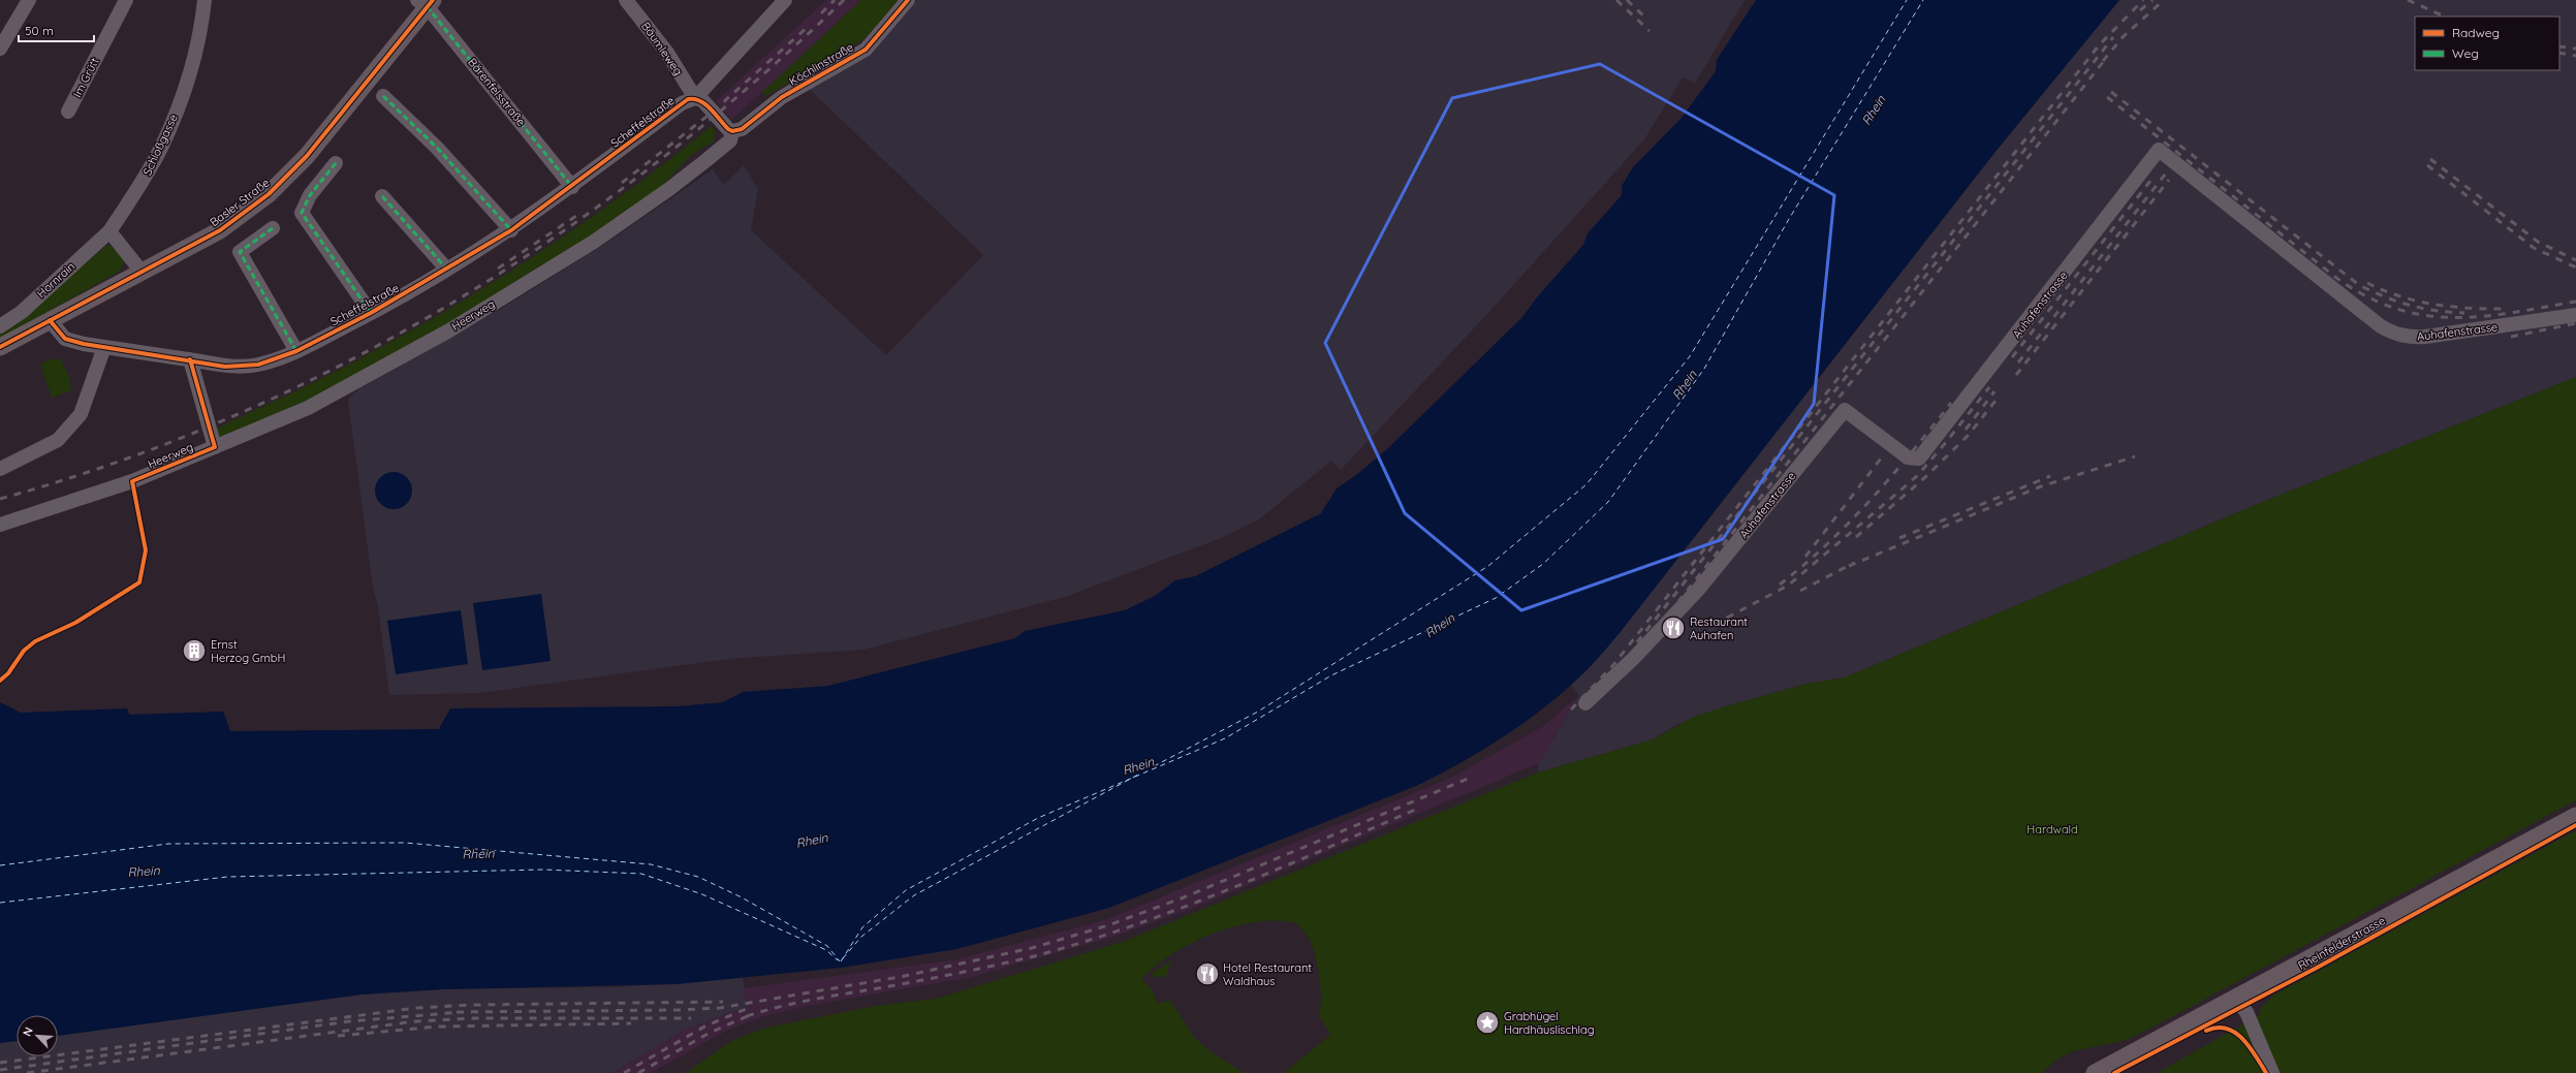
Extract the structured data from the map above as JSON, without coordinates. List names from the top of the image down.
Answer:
{
  "streets": {
    "main road": ["Basler Straße", "Rheinfelderstrasse"],
    "street": [
      "Bäumleweg",
      "Köchlinstraße",
      "Im Grütt",
      "Bärenfelsstraße",
      "Scheffelstraße",
      "Schloßgasse",
      "Hornrain",
      "Auhafenstrasse",
      "Heerweg"
    ]
  },
  "crossings": [
    ["Bäumleweg", "Scheffelstraße"],
    ["Köchlinstraße", "Heerweg"],
    ["Bärenfelsstraße", "Scheffelstraße"],
    ["Bärenfelsstraße", "Basler Straße"],
    ["Scheffelstraße", "Basler Straße"],
    ["Schloßgasse", "Hornrain"]
  ],
  "water": ["Rhein"],
  "parks": ["Hardwald"],
  "places": {
    "restaurant": ["Restaurant Auhafen", "Hotel Restaurant Waldhaus"],
    "building": ["Ernst Herzog GmbH"],
    "place": ["Grabhügel Hardhäuslischlag"]
  },
  "legend": ["Radweg", "Weg"],
  "scale_bar": "50 m",
  "north": "top left"
}
